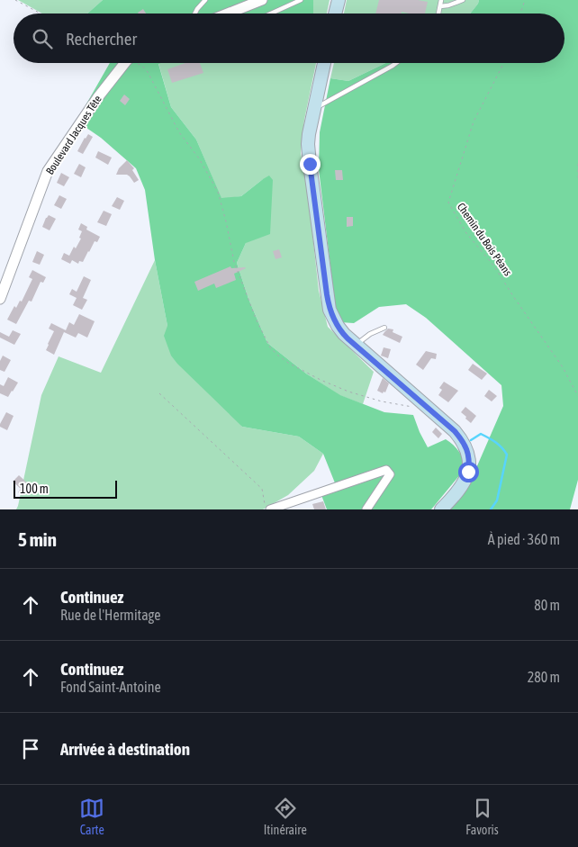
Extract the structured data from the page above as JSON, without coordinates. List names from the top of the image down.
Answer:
{
  "streets": {
    "street": ["Boulevard Jacques Tête"],
    "path": ["Chemin du Bois Péans"]
  },
  "scale_bar": "100 m",
  "page": {
    "search": "Rechercher",
    "scale": "100 m",
    "heading": ["5 min", "À pied · 360 m"],
    "list": [
      ["Continuez", "Rue de l'Hermitage", "80 m"],
      ["Continuez", "Fond Saint-Antoine", "280 m"],
      "Arrivée à destination"
    ],
    "nav": ["Carte", "Itinéraire", "Favoris"]
  }
}
